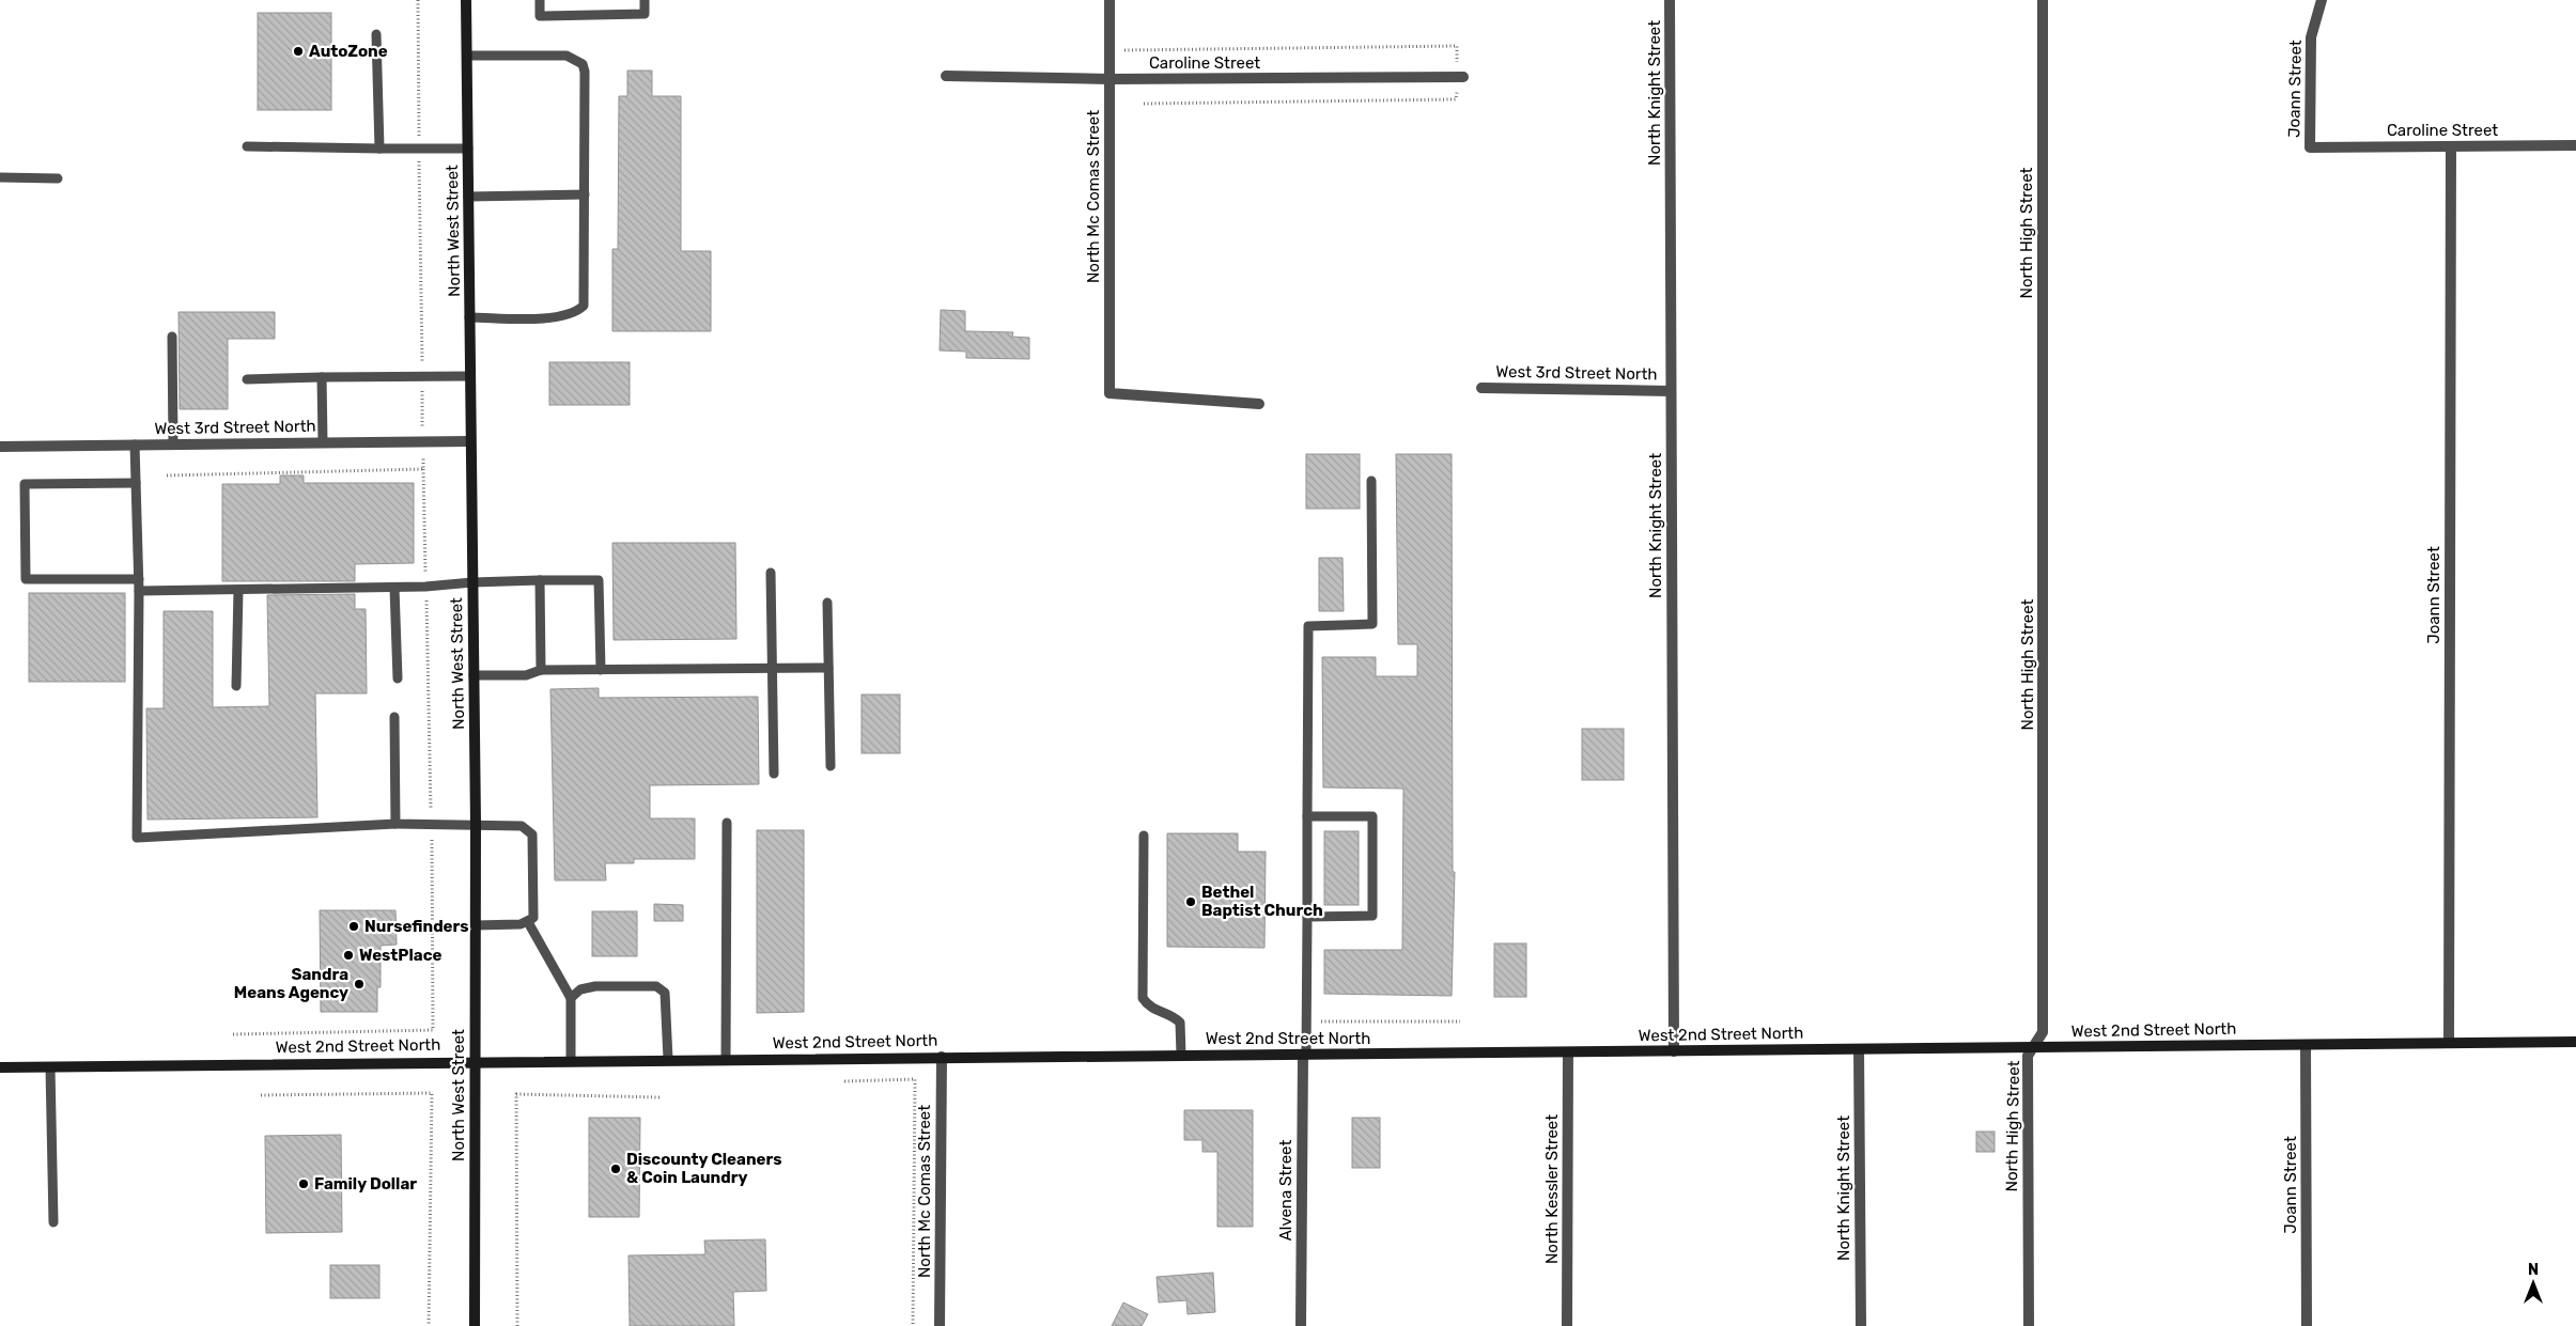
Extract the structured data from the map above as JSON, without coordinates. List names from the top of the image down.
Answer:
{
  "streets": {
    "street": [
      "Caroline Street",
      "Joann Street",
      "North Knight Street",
      "North Mc Comas Street",
      "North West Street",
      "North High Street",
      "West 3rd Street North",
      "West 2nd Street North",
      "North Kessler Street",
      "Alvena Street"
    ]
  },
  "crossings": [
    ["Caroline Street", "Joann Street"],
    ["Caroline Street", "North Mc Comas Street"],
    ["Joann Street", "West 2nd Street North"],
    ["North Knight Street", "West 3rd Street North"],
    ["North Knight Street", "West 2nd Street North"],
    ["North Mc Comas Street", "West 2nd Street North"],
    ["North West Street", "West 3rd Street North"],
    ["North West Street", "West 2nd Street North"],
    ["North High Street", "West 2nd Street North"],
    ["West 2nd Street North", "North Kessler Street"],
    ["West 2nd Street North", "Alvena Street"]
  ],
  "places": [
    "AutoZone",
    "Bethel Baptist Church",
    "Nursefinders",
    "WestPlace",
    "Sandra Means Agency",
    "Discounty Cleaners & Coin Laundry",
    "Family Dollar"
  ],
  "north": "top"
}
